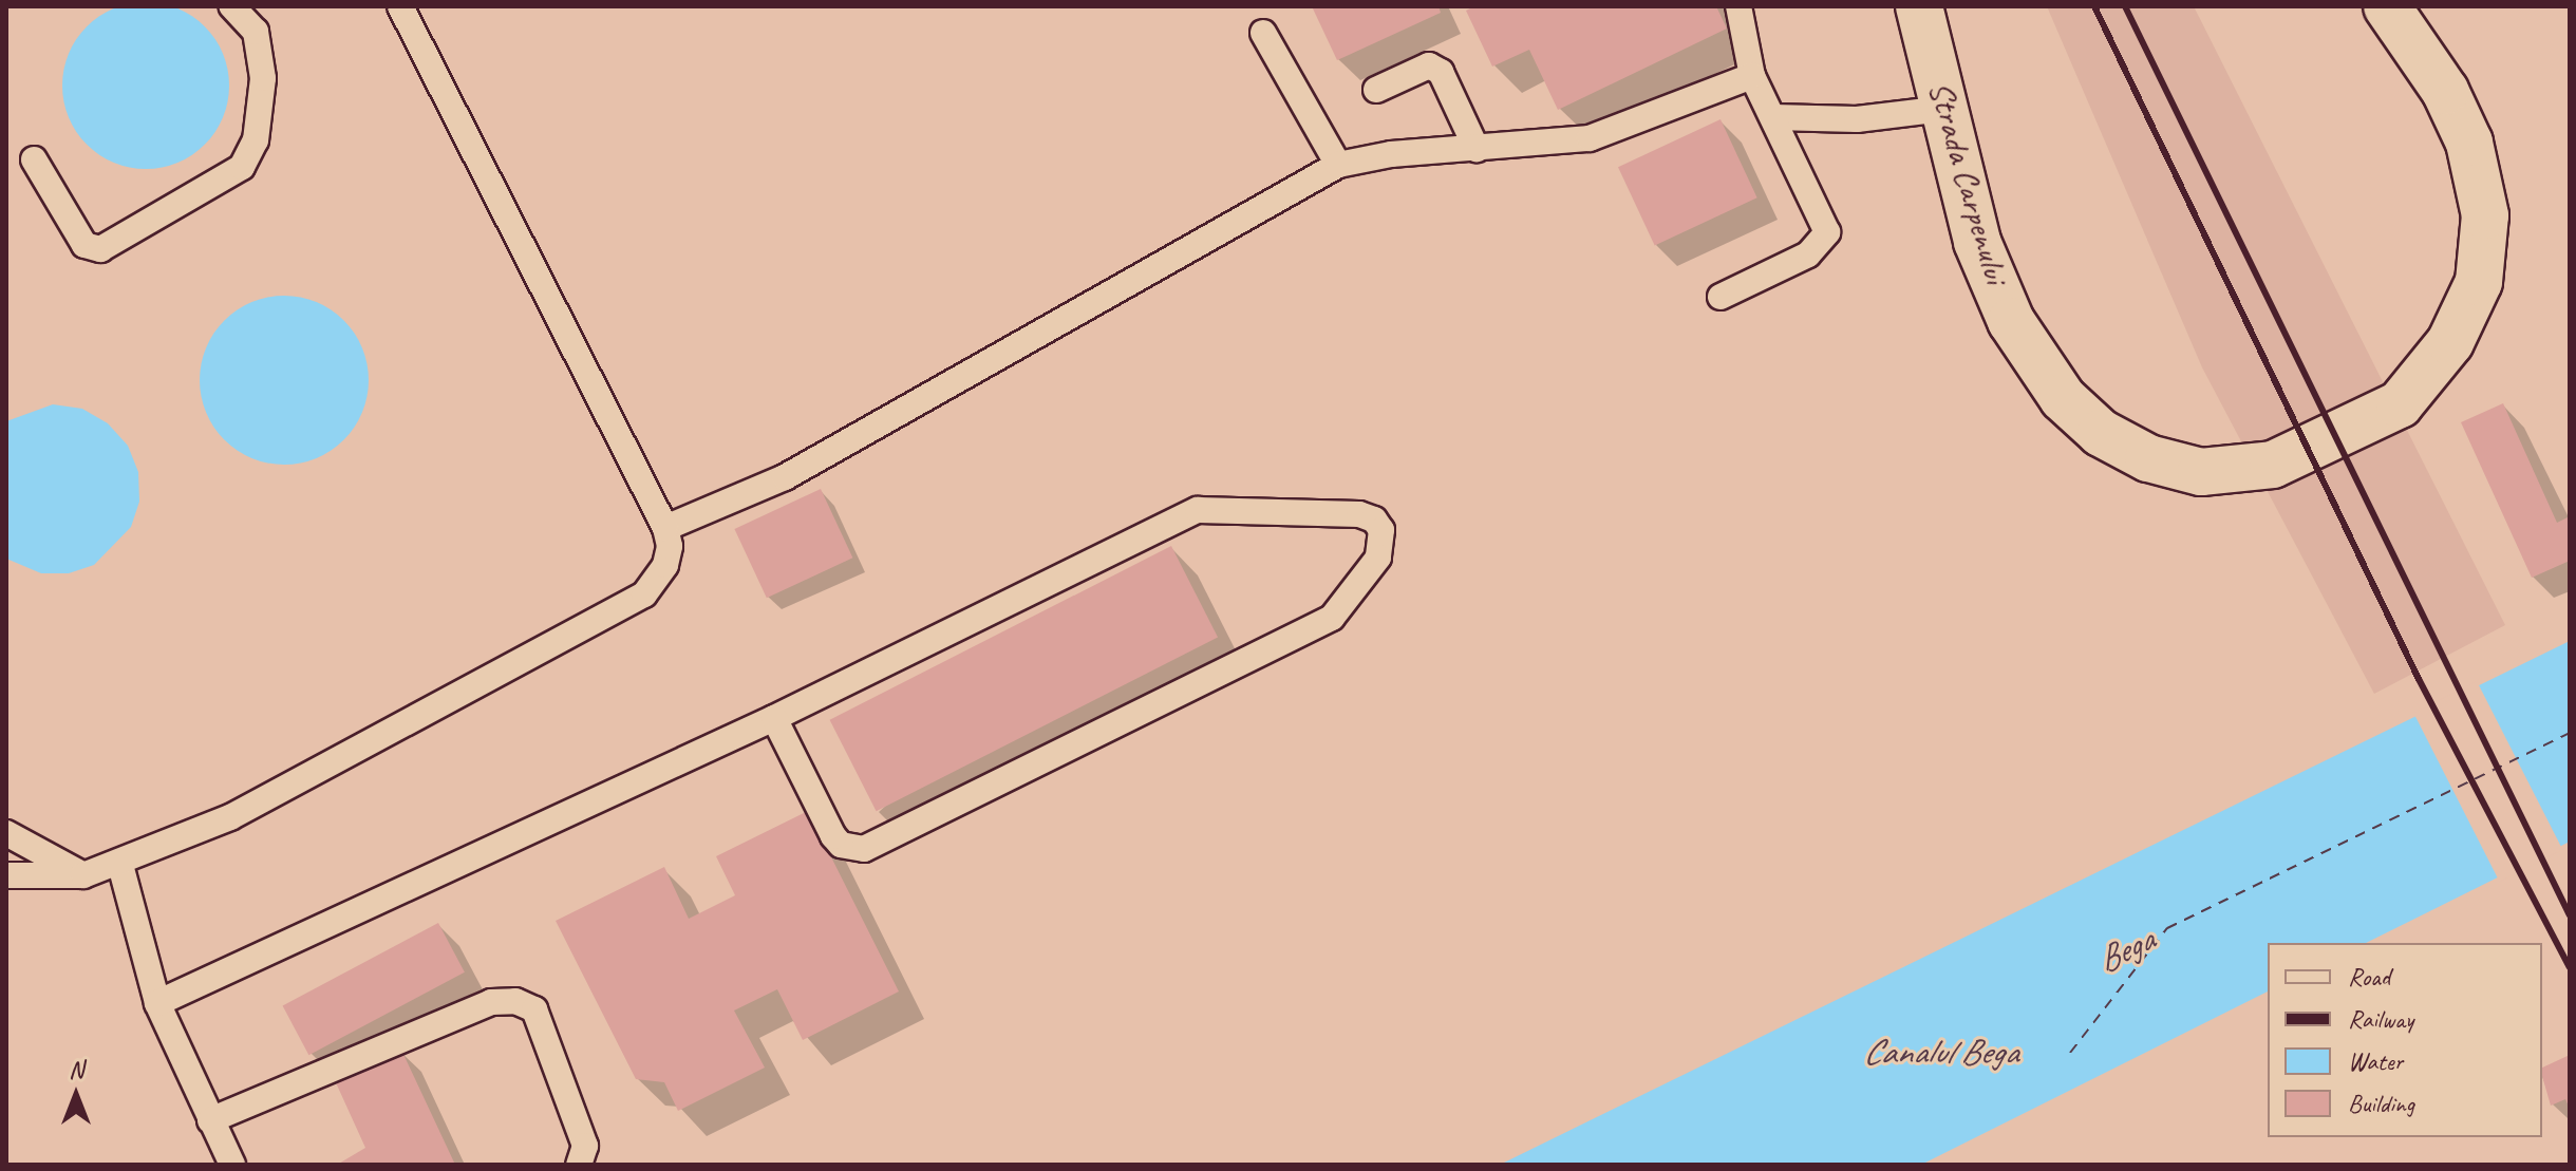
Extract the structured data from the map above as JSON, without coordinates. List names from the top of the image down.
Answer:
{
  "streets": {
    "street": ["Strada Carpenului"]
  },
  "water": ["Bega", "Canalul Bega"],
  "legend": [
    "Road",
    "Railway",
    "Water",
    "Building"
  ],
  "north": "top"
}
